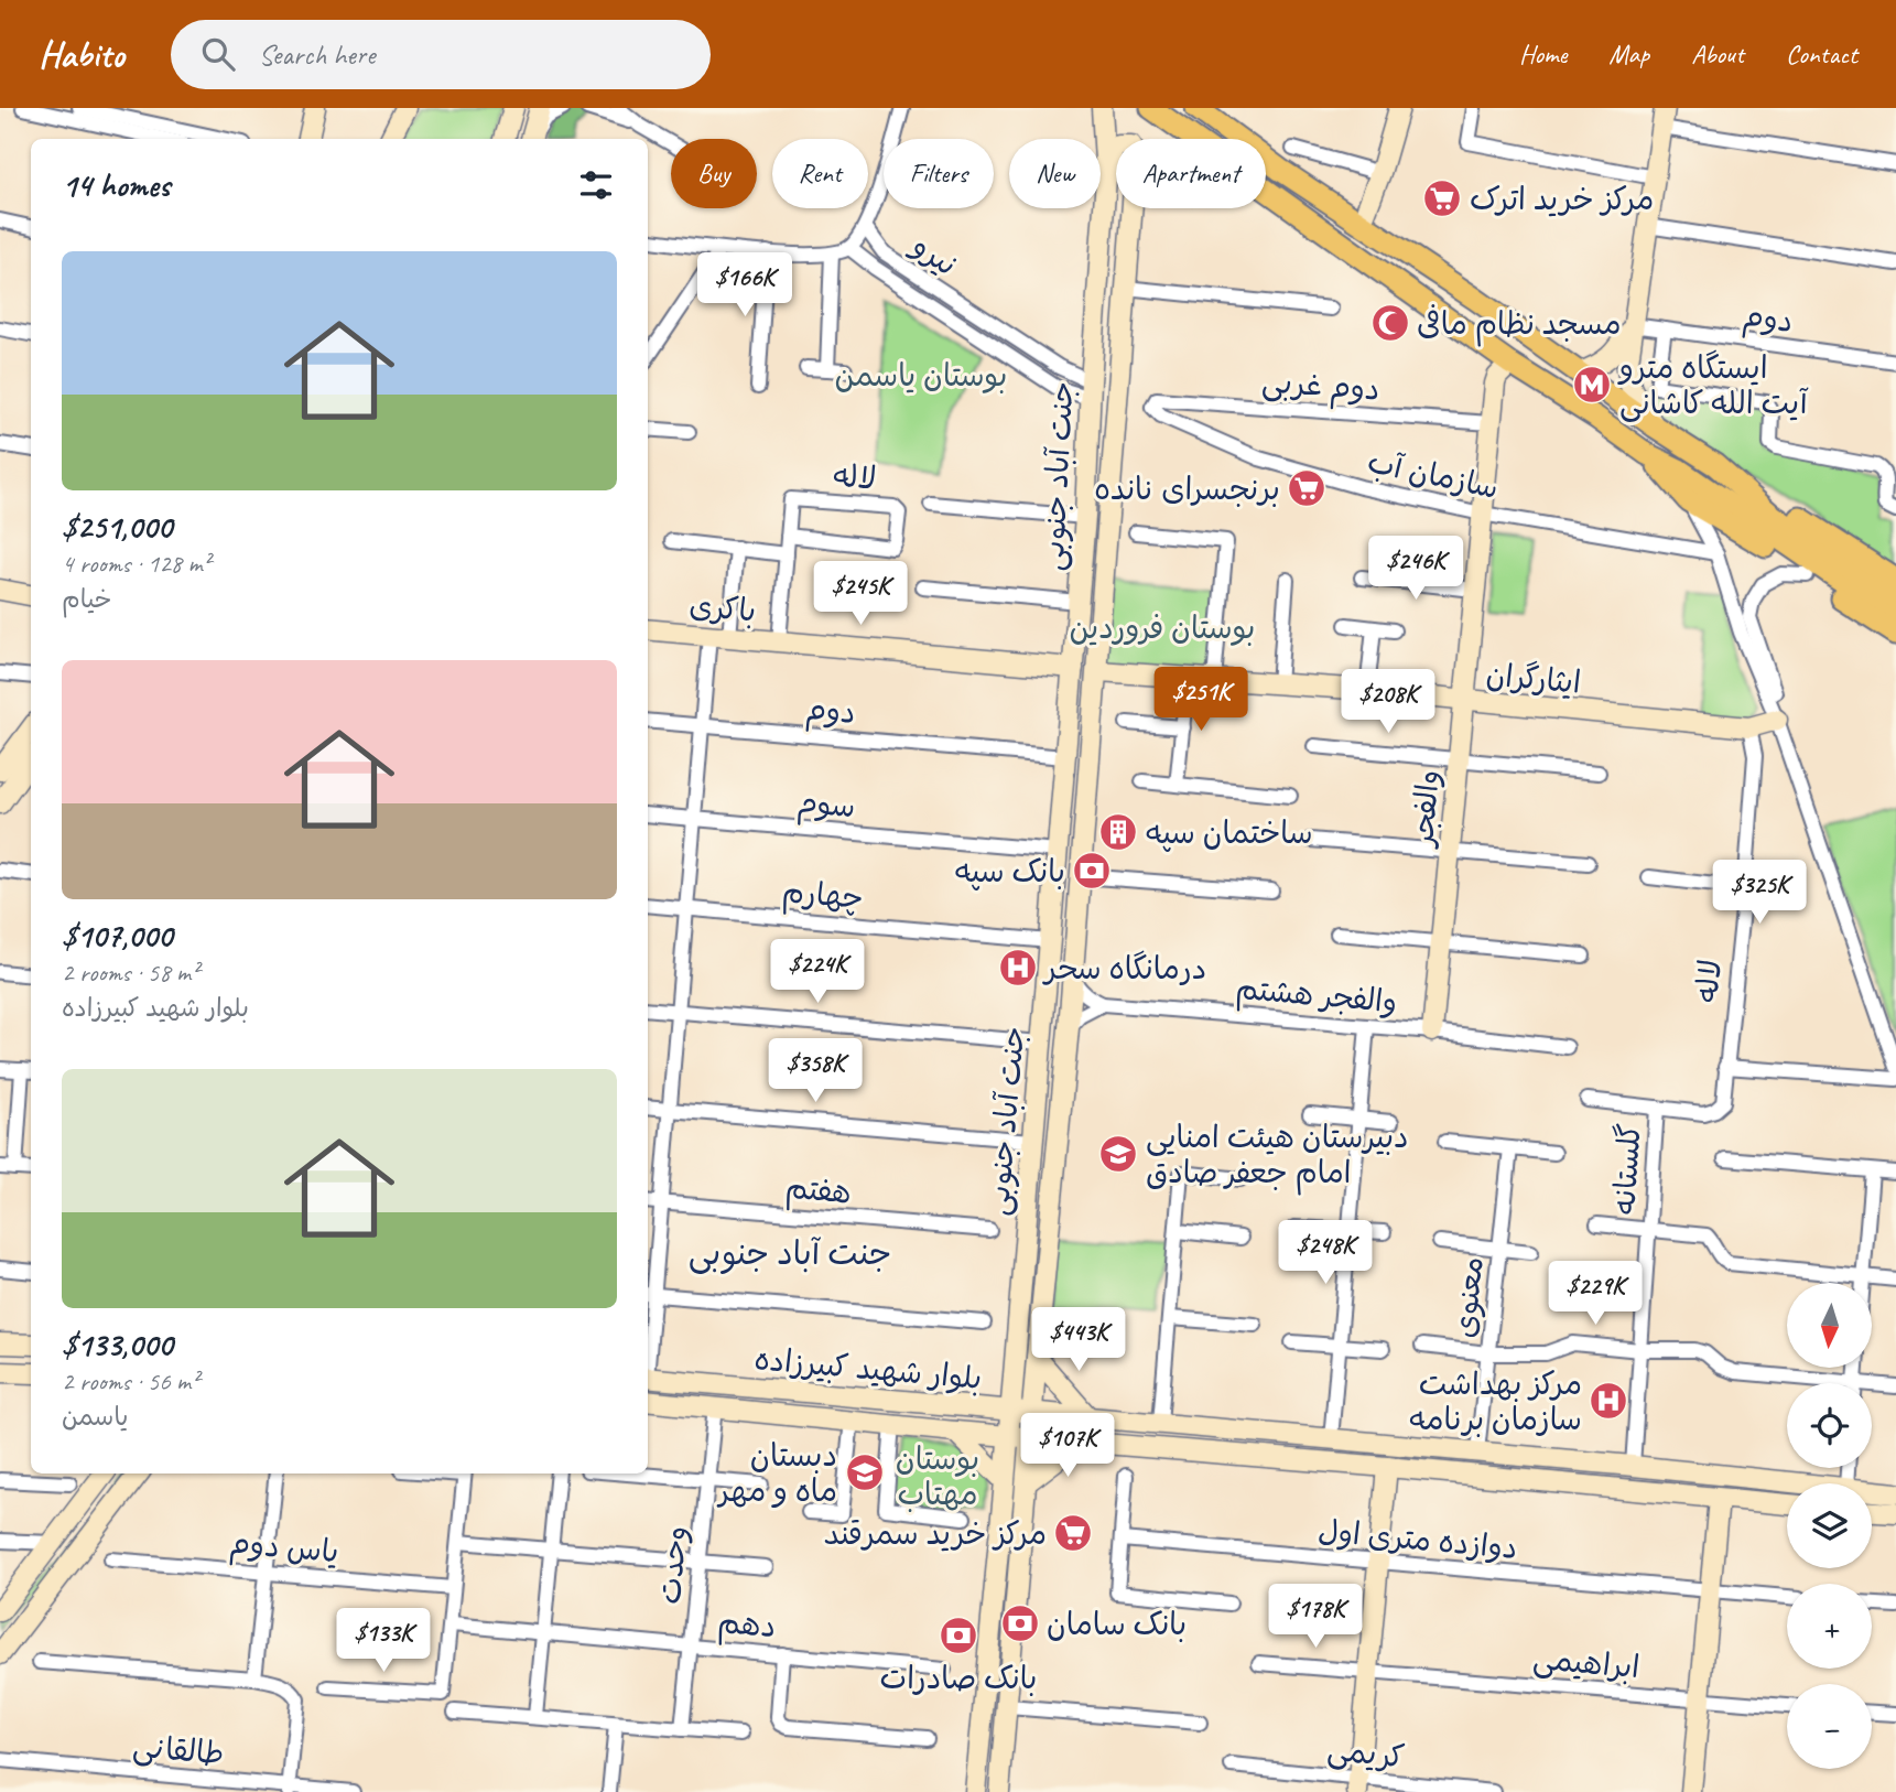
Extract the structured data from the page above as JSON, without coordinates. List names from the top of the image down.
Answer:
{
  "streets": {
    "main road": [
      "جنت آباد جنوبی",
      "باکری",
      "ایثارگران",
      "والفجر",
      "بلوار شهید کبیرزاده"
    ],
    "street": [
      "نیرو",
      "دوم",
      "دوم غربی",
      "سازمان آب",
      "لاله",
      "سوم",
      "چهارم",
      "والفجر هشتم",
      "گلستانه",
      "هفتم",
      "معنوی",
      "دوازده متری اول",
      "یاس دوم",
      "وحدت",
      "دهم",
      "ابراهیمی",
      "طالقانی",
      "کریمی"
    ]
  },
  "crossings": [
    ["نیرو", "جنت آباد جنوبی"],
    ["دوم", "جنت آباد جنوبی"],
    ["دوم غربی", "سازمان آب"],
    ["دوم غربی", "والفجر"],
    ["سازمان آب", "والفجر"],
    ["لاله", "باکری"],
    ["لاله", "ایثارگران"],
    ["لاله", "گلستانه"],
    ["جنت آباد جنوبی", "باکری"],
    ["جنت آباد جنوبی", "ایثارگران"],
    ["جنت آباد جنوبی", "سوم"],
    ["جنت آباد جنوبی", "چهارم"],
    ["جنت آباد جنوبی", "بلوار شهید کبیرزاده"],
    ["ایثارگران", "والفجر"],
    ["والفجر", "والفجر هشتم"],
    ["گلستانه", "بلوار شهید کبیرزاده"],
    ["معنوی", "بلوار شهید کبیرزاده"],
    ["بلوار شهید کبیرزاده", "وحدت"],
    ["وحدت", "دهم"]
  ],
  "districts": ["جنت‌ آباد جنوبی"],
  "parks": ["بوستان یاسمن", "بوستان فروردین", "بوستان مهتاب"],
  "places": {
    "supermarket": ["مرکز خرید اترک", "برنجسرای نانده", "مرکز خرید سمرقند"],
    "mosque": ["مسجد نظام مافی"],
    "metro station": ["ایستگاه مترو آیت الله کاشانی"],
    "building": ["ساختمان سپه"],
    "bank": ["بانک سپه", "بانک سامان", "بانک صادرات"],
    "hospital": ["درمانگاه سحر", "مرکز بهداشت سازمان برنامه"],
    "school or university": ["دبیرستان هیئت امنایی امام جعفر صادق", "دبستان ماه و مهر"]
  },
  "north": "bottom",
  "page": {
    "header": "Habito",
    "search": "Search here",
    "nav": [
      "Home",
      "Map",
      "About",
      "Contact"
    ],
    "chip": [
      "Buy",
      "Rent",
      "Filters",
      "New",
      "Apartment"
    ],
    "heading": "14 homes",
    "list": [
      {
        "name": "$251,000",
        "note": "4 rooms · 128 m² · خیام"
      },
      {
        "name": "$107,000",
        "note": "2 rooms · 58 m² · بلوار شهید کبیرزاده"
      },
      {
        "name": "$133,000",
        "note": "2 rooms · 56 m² · یاسمن"
      }
    ],
    "price": [
      "$166K",
      "$246K",
      "$245K",
      "$251K",
      "$208K",
      "$325K",
      "$224K",
      "$358K",
      "$248K",
      "$229K",
      "$443K",
      "$107K",
      "$178K",
      "$133K"
    ],
    "map_buttons": ["+", "−"]
  }
}
